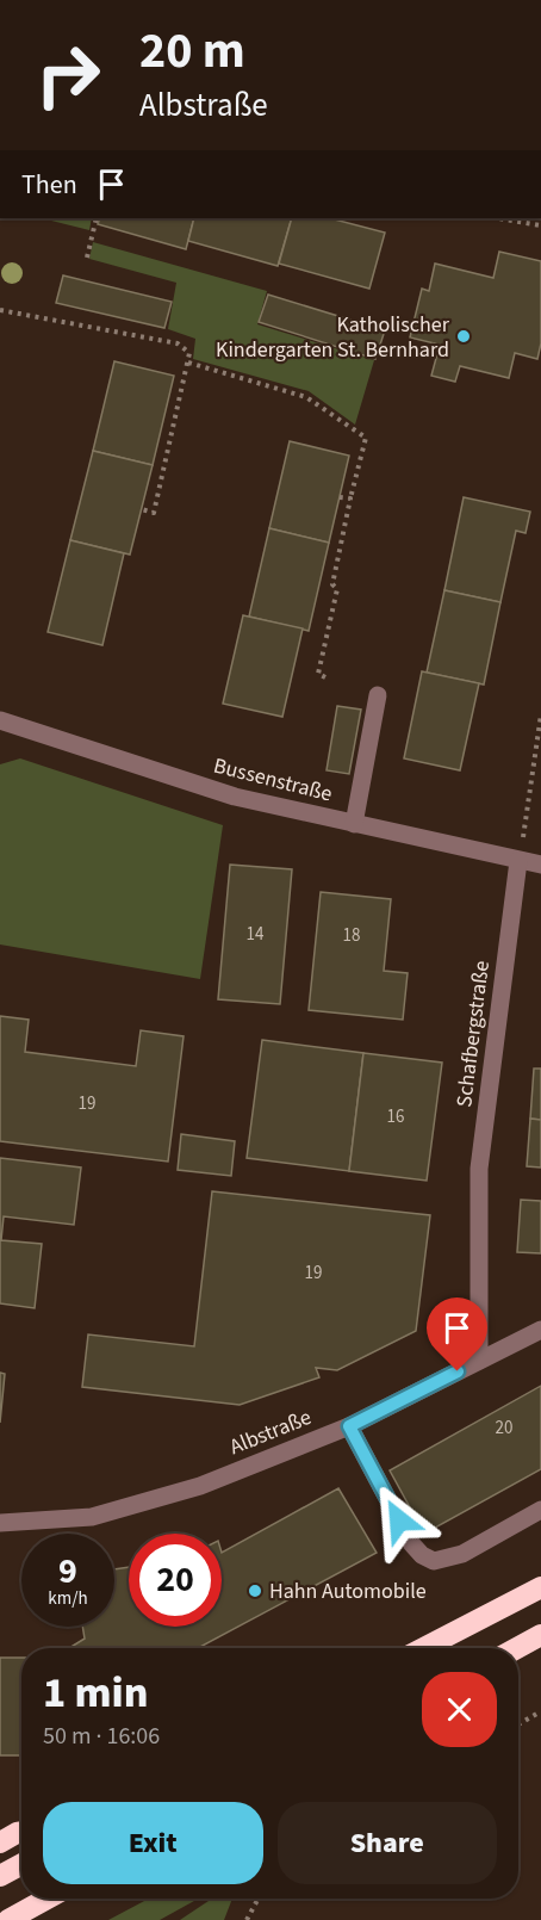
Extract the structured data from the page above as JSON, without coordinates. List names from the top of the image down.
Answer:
{
  "streets": {
    "street": ["Bussenstraße", "Schafbergstraße", "Albstraße"]
  },
  "crossings": [
    ["Bussenstraße", "Schafbergstraße"],
    ["Schafbergstraße", "Albstraße"]
  ],
  "places": ["Katholischer Kindergarten St. Bernhard", "Hahn Automobile"],
  "house_numbers": [
    "14",
    "18",
    "19",
    "16",
    "19",
    "20"
  ],
  "page": {
    "turn": ["20 m", "Albstraße"],
    "then": "Then",
    "speed": "9 km/h",
    "limit": "20",
    "heading": ["1 min", "50 m · 16:06"],
    "buttons": ["Exit", "Share"]
  }
}
